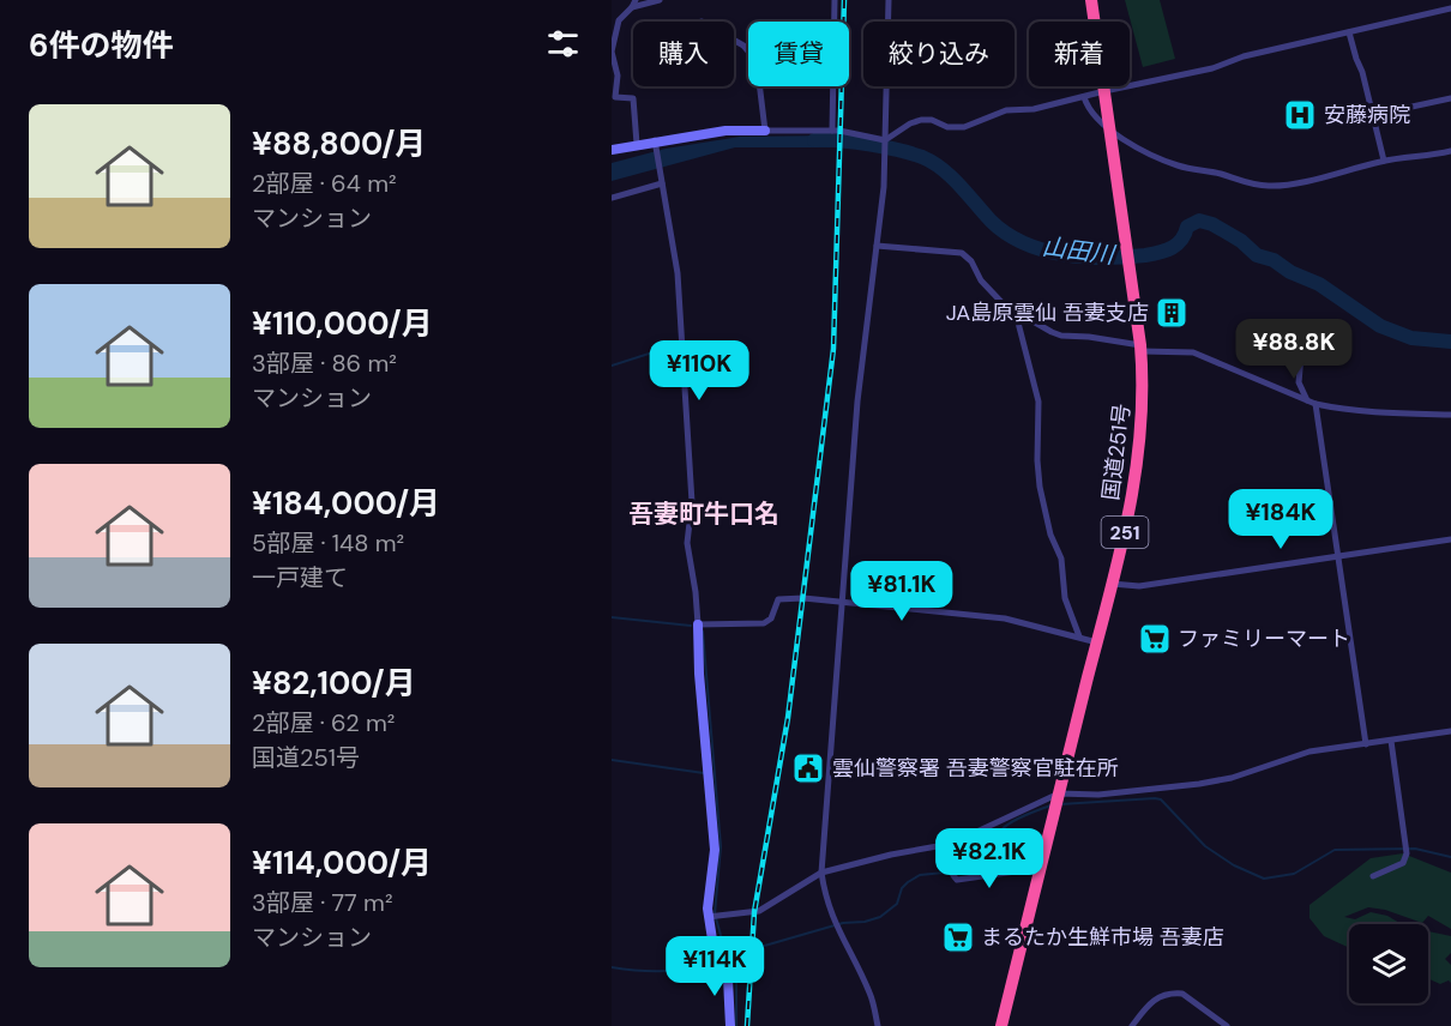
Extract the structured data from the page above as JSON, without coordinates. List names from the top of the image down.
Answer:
{
  "streets": {
    "highway": ["国道251号", "251"]
  },
  "districts": ["吾妻町牛口名"],
  "water": ["山田川"],
  "places": {
    "hospital": ["安藤病院"],
    "building": ["JA島原雲仙 吾妻支店"],
    "supermarket": ["ファミリーマート", "まるたか生鮮市場 吾妻店"],
    "public building": ["雲仙警察署 吾妻警察官駐在所"]
  },
  "page": {
    "heading": "6件の物件",
    "chip": [
      "購入",
      "賃貸",
      "絞り込み",
      "新着"
    ],
    "list": [
      {
        "name": "¥88,800/月",
        "note": "2部屋 · 64 m² · マンション"
      },
      {
        "name": "¥110,000/月",
        "note": "3部屋 · 86 m² · マンション"
      },
      {
        "name": "¥184,000/月",
        "note": "5部屋 · 148 m² · 一戸建て"
      },
      {
        "name": "¥82,100/月",
        "note": "2部屋 · 62 m² · 国道251号"
      },
      {
        "name": "¥114,000/月",
        "note": "3部屋 · 77 m² · マンション"
      }
    ],
    "price": [
      "¥88.8K",
      "¥110K",
      "¥184K",
      "¥81.1K",
      "¥82.1K",
      "¥114K"
    ]
  }
}
